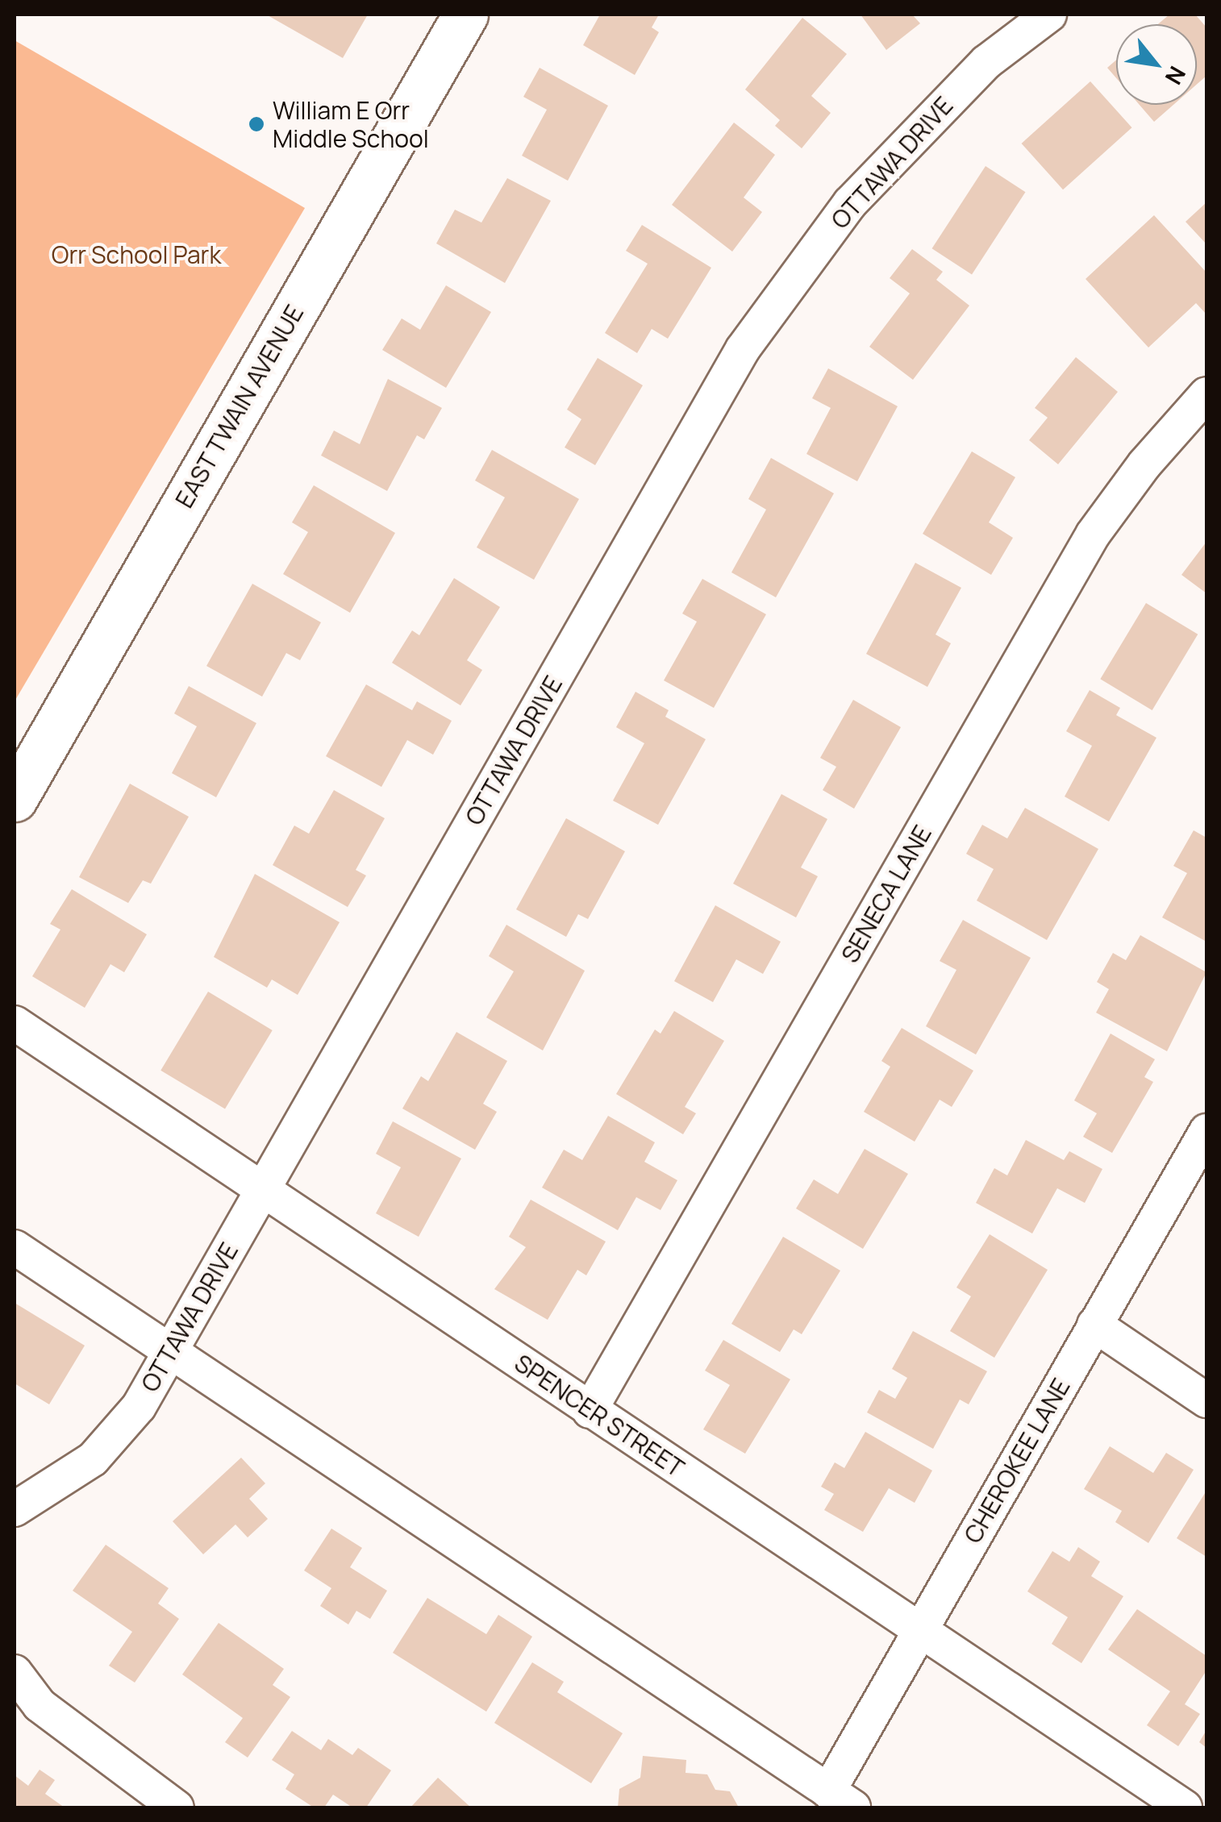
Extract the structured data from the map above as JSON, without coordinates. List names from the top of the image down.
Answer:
{
  "streets": {
    "street": [
      "OTTAWA DRIVE",
      "EAST TWAIN AVENUE",
      "SENECA LANE",
      "SPENCER STREET",
      "CHEROKEE LANE"
    ]
  },
  "crossings": [
    ["OTTAWA DRIVE", "SPENCER STREET"],
    ["SENECA LANE", "SPENCER STREET"],
    ["SPENCER STREET", "CHEROKEE LANE"]
  ],
  "parks": ["Orr School Park"],
  "places": ["William E Orr Middle School"],
  "north": "bottom right"
}
